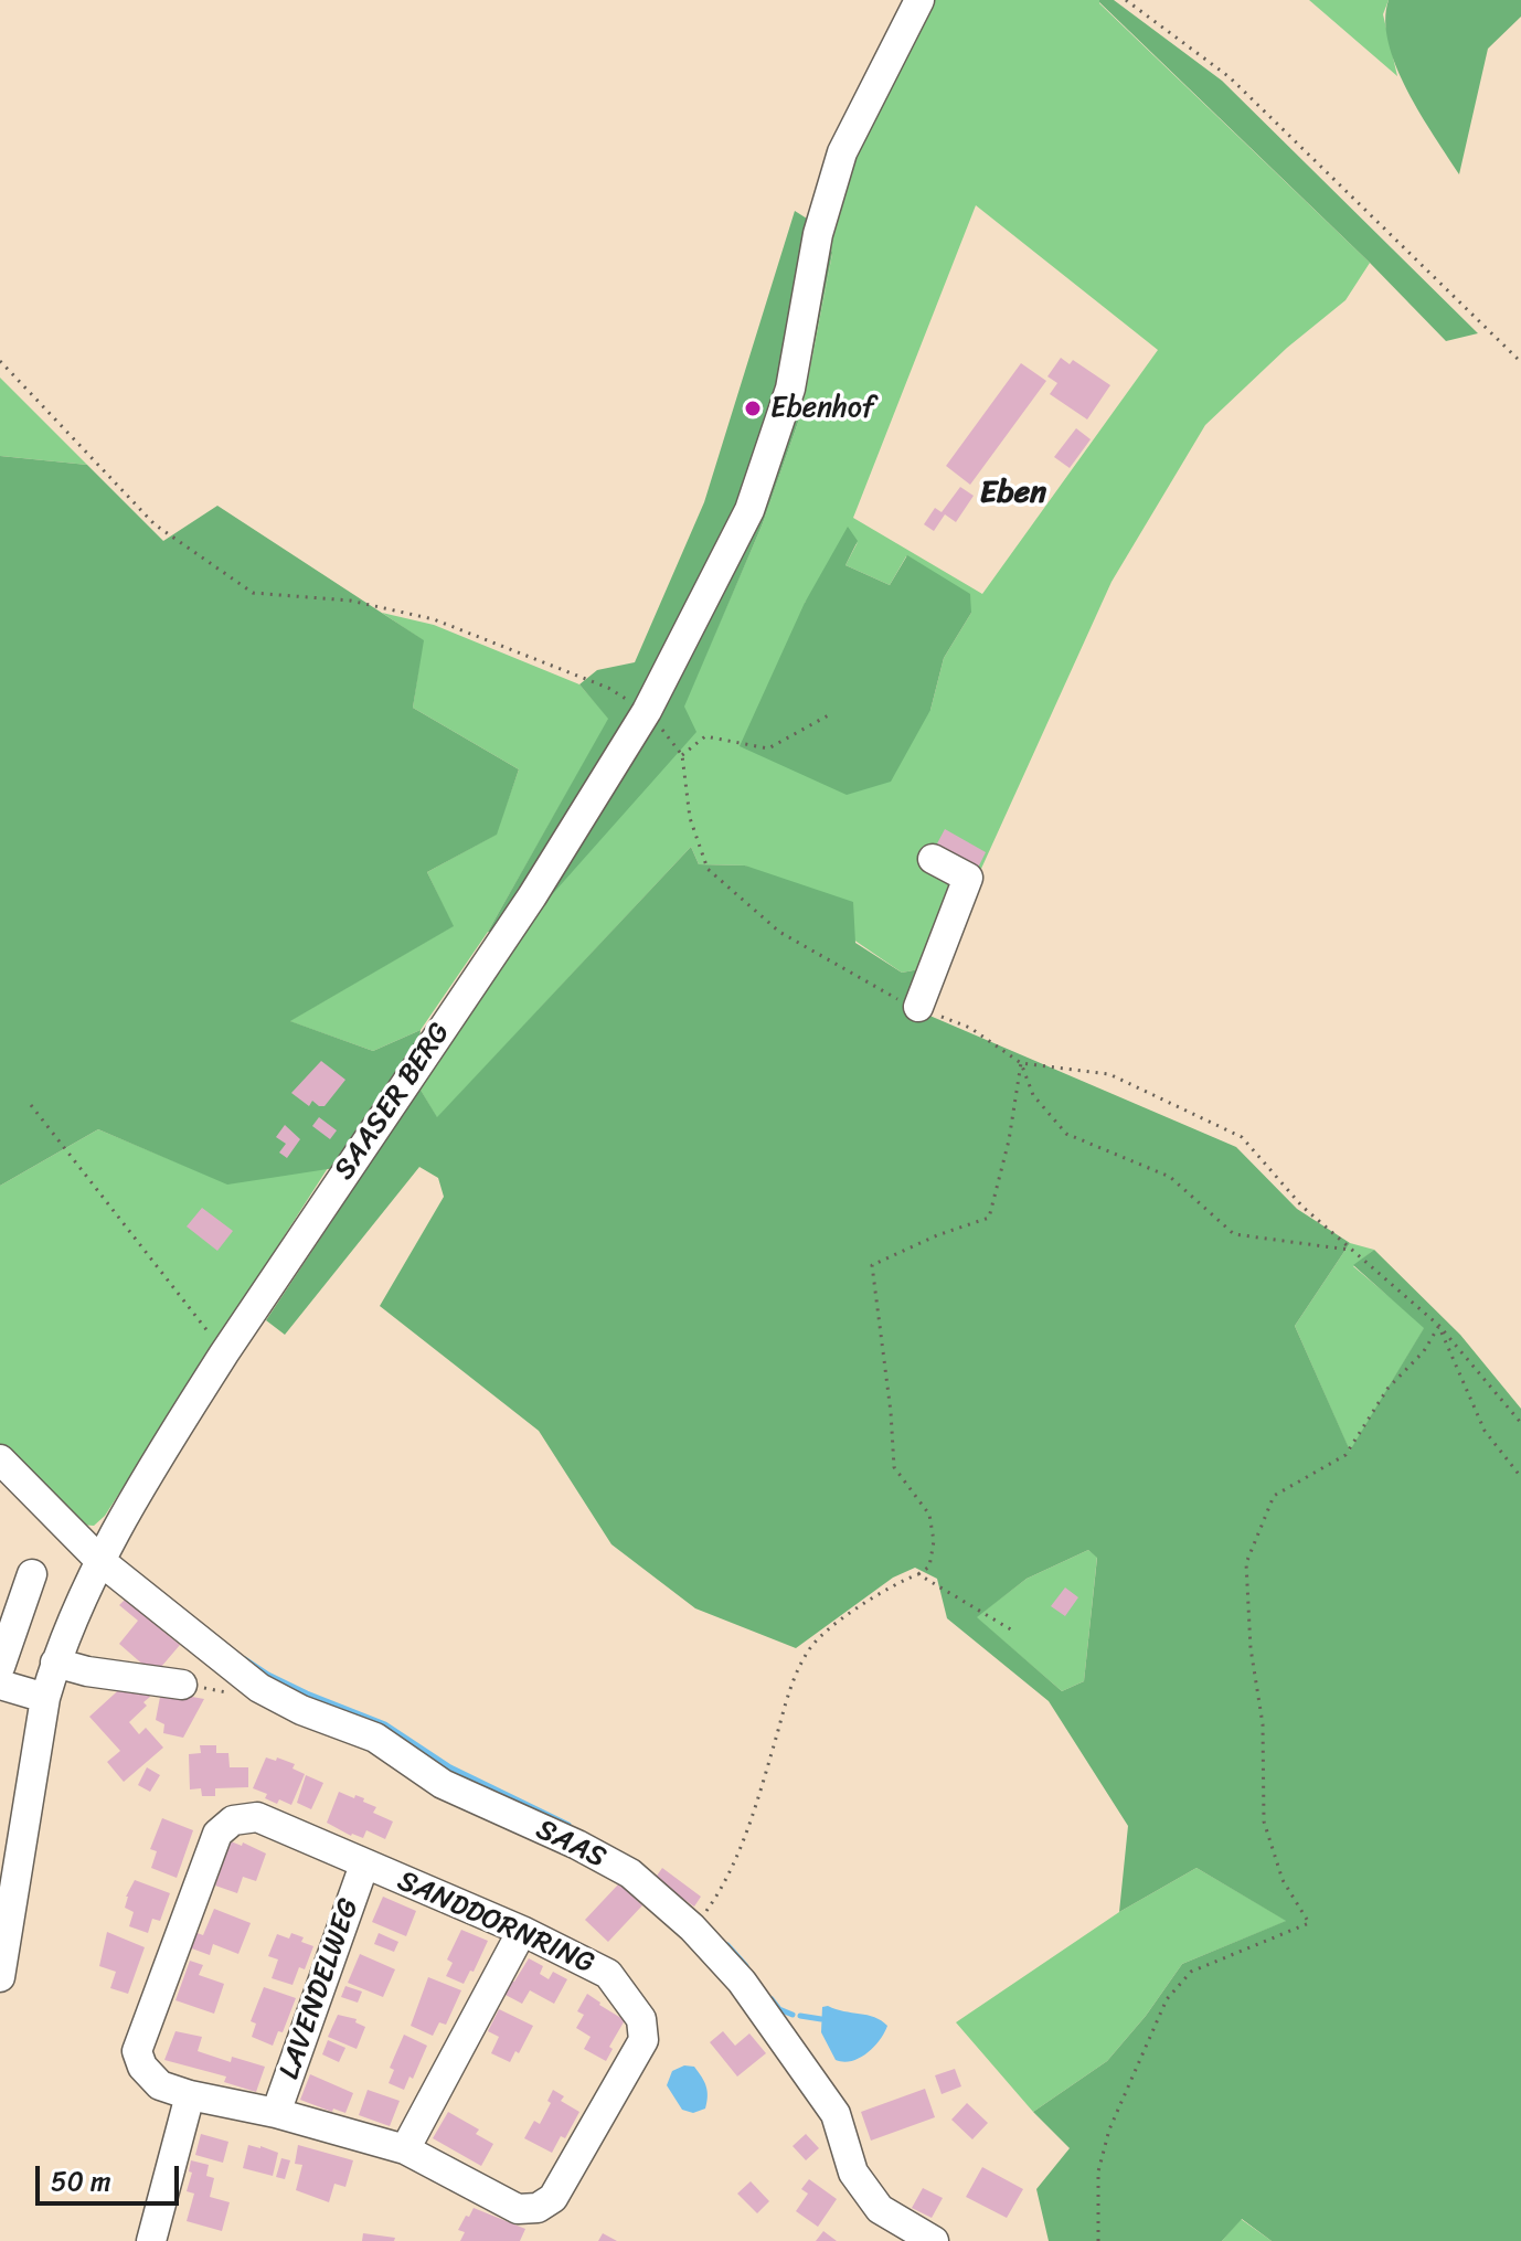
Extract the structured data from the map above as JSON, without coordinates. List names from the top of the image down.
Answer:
{
  "streets": {
    "street": [
      "SAASER BERG",
      "SAAS",
      "SANDDORNRING",
      "LAVENDELWEG"
    ]
  },
  "crossings": [
    ["SAASER BERG", "SAAS"],
    ["SANDDORNRING", "LAVENDELWEG"]
  ],
  "districts": ["Eben"],
  "places": ["Ebenhof"],
  "scale_bar": "50 m"
}
